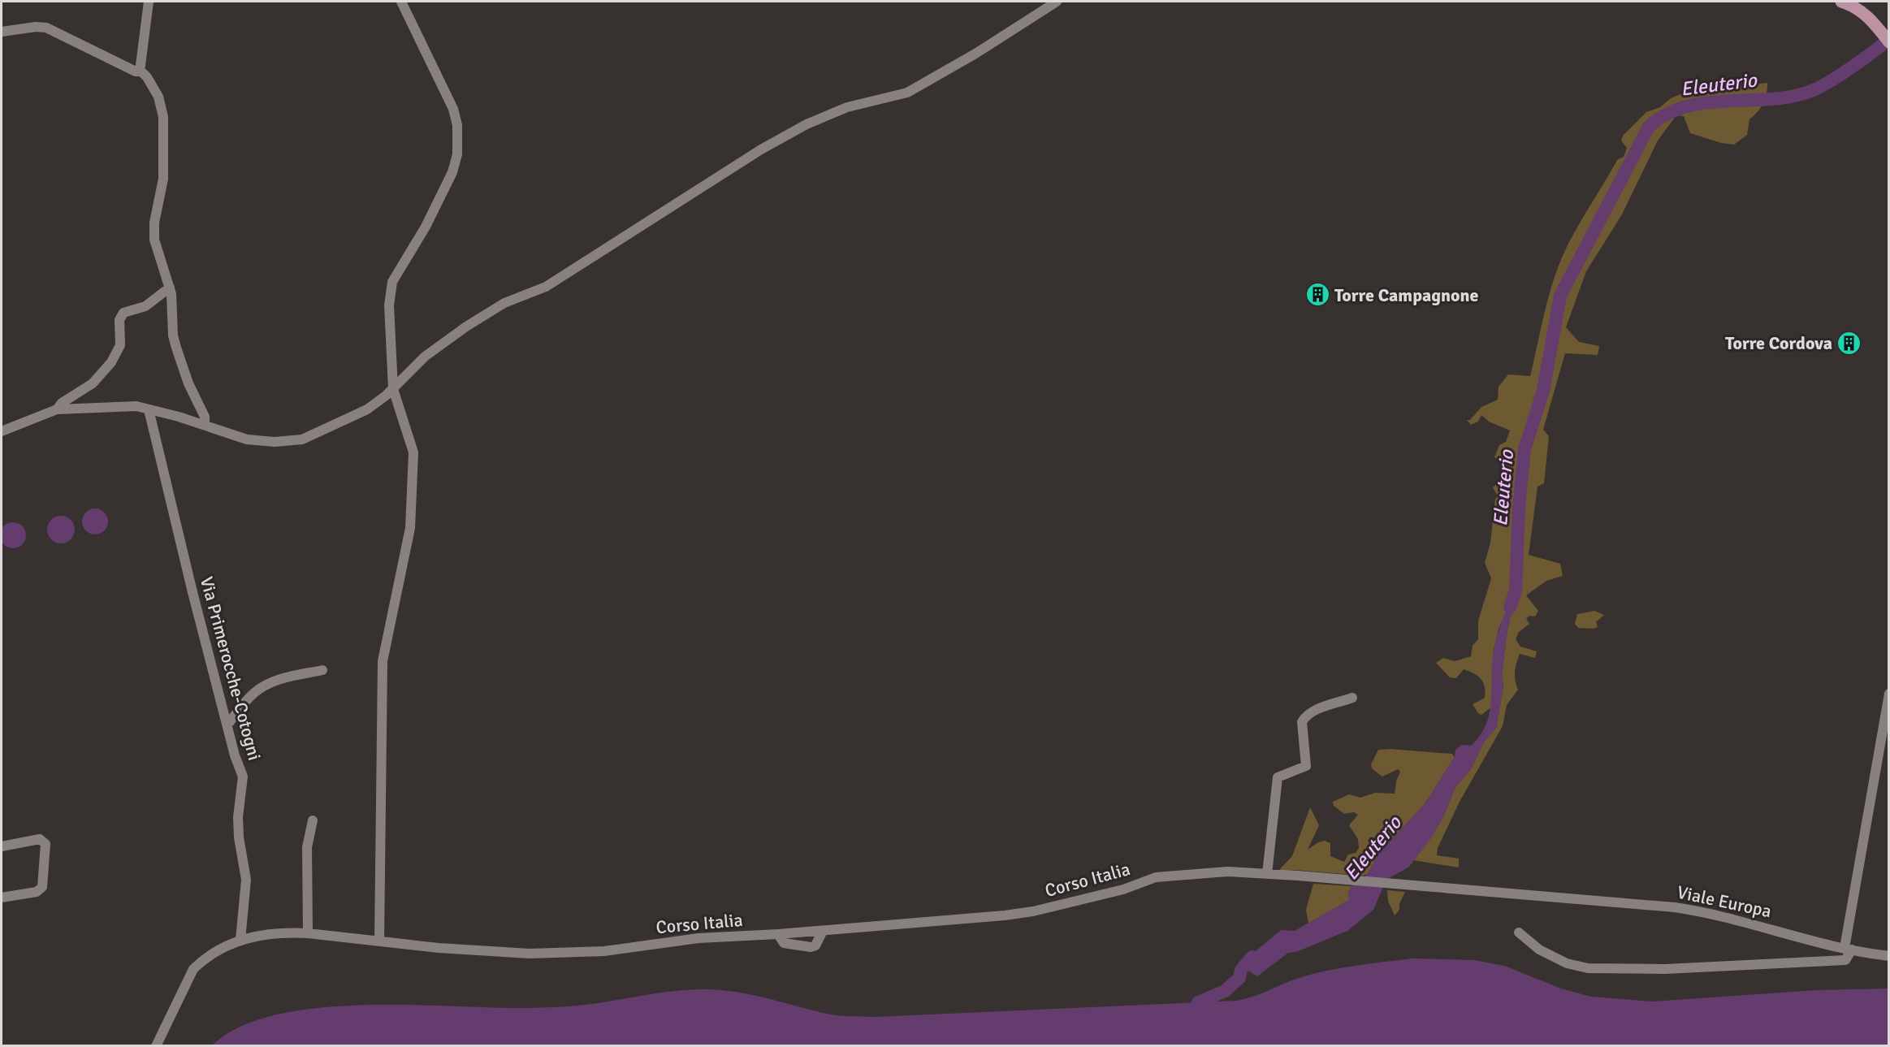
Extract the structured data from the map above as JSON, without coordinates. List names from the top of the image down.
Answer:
{
  "streets": {
    "street": ["Via Primerocche-Cotogni", "Corso Italia", "Viale Europa"]
  },
  "crossings": [
    ["Via Primerocche-Cotogni", "Corso Italia"],
    ["Corso Italia", "Viale Europa"]
  ],
  "water": ["Eleuterio"],
  "places": {
    "building": ["Torre Campagnone", "Torre Cordova"]
  }
}
